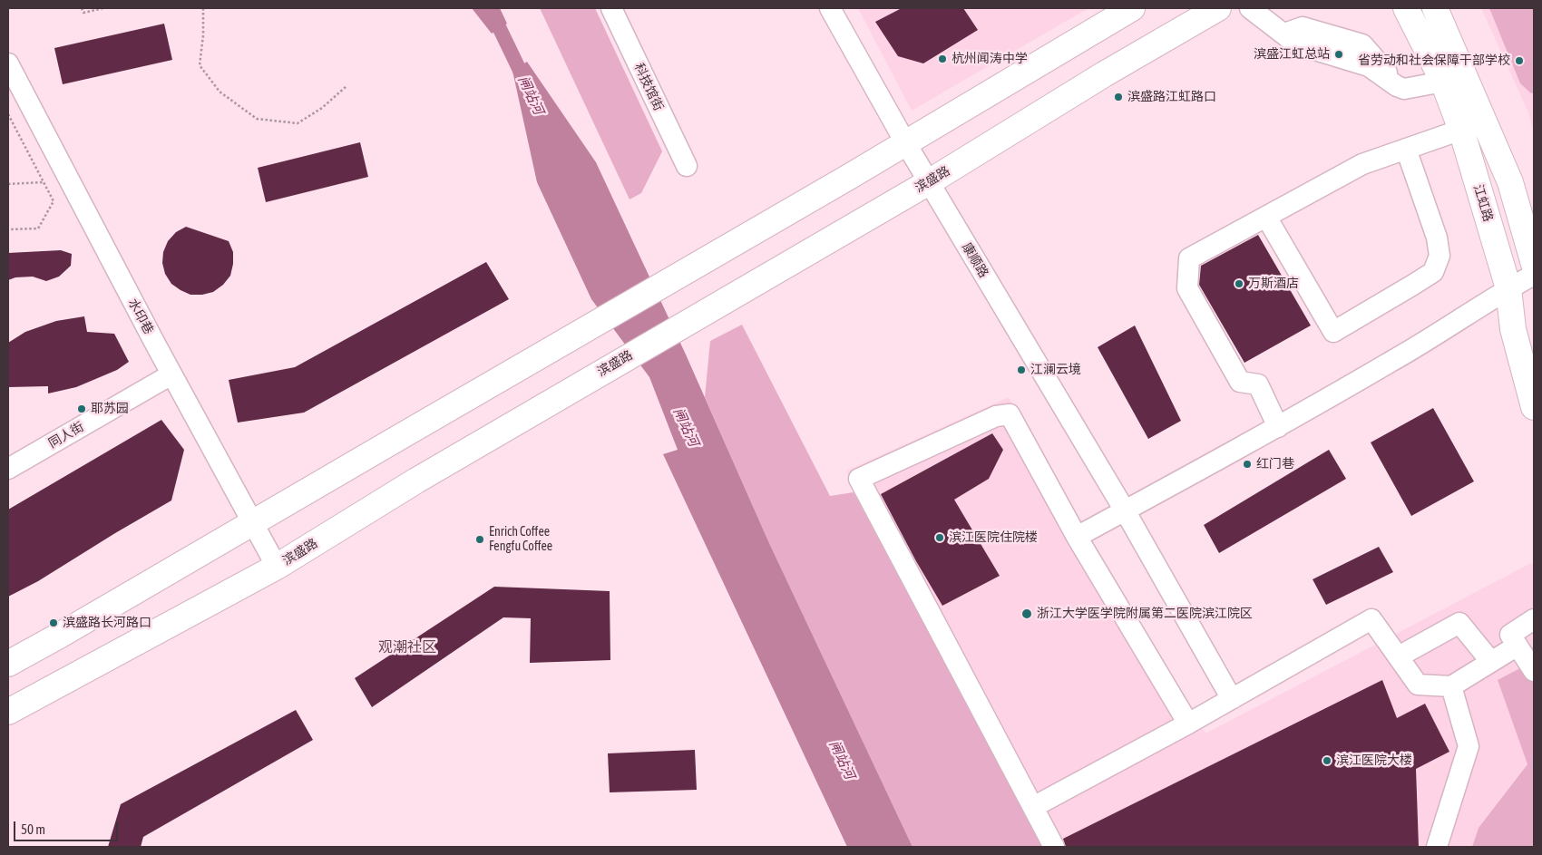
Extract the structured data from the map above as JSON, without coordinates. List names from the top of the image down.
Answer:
{
  "streets": {
    "main road": ["滨盛路", "江虹路"],
    "street": [
      "科技馆街",
      "康顺路",
      "水印巷",
      "同人街"
    ]
  },
  "crossings": [
    ["滨盛路", "康顺路"],
    ["滨盛路", "水印巷"],
    ["水印巷", "同人街"]
  ],
  "districts": ["观潮社区"],
  "water": ["闸站河"],
  "places": [
    "滨盛江虹总站",
    "杭州闻涛中学",
    "省劳动和社会保障干部学校",
    "滨盛路江虹路口",
    "万斯酒店",
    "江澜云境",
    "耶苏园",
    "红门巷",
    "滨江医院住院楼",
    "Enrich Coffee Fengfu Coffee",
    "浙江大学医学院附属第二医院滨江院区",
    "滨盛路长河路口",
    "滨江医院大楼"
  ],
  "scale_bar": "50 m"
}
